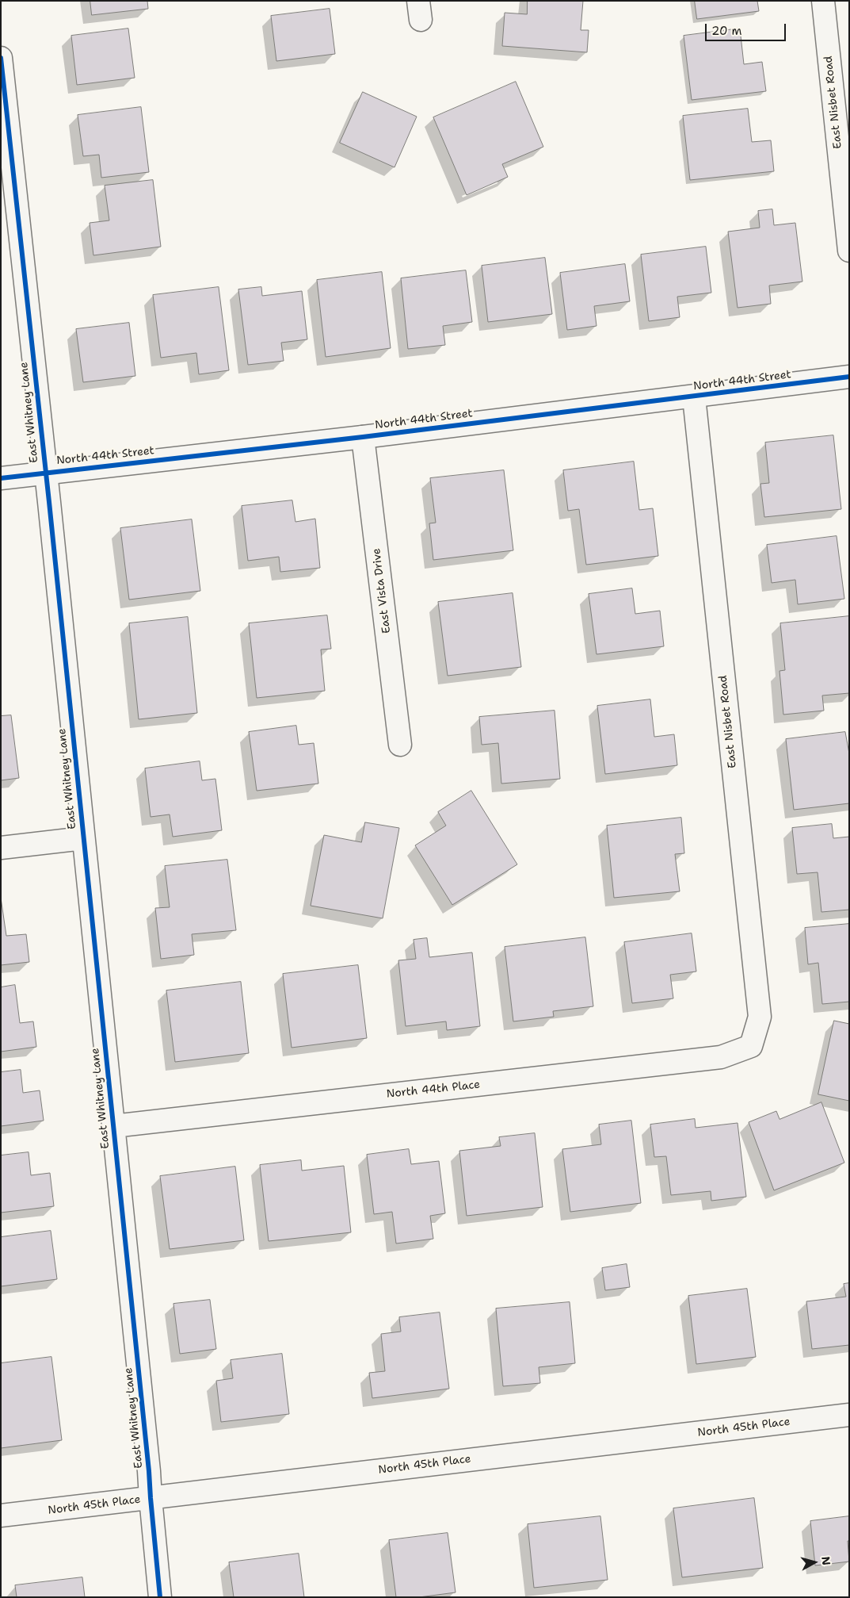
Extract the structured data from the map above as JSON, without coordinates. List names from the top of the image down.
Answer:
{
  "streets": {
    "street": [
      "East Nisbet Road",
      "North 44th Street",
      "East Whitney Lane",
      "East Vista Drive",
      "North 44th Place",
      "North 45th Place"
    ]
  },
  "crossings": [
    ["East Nisbet Road", "North 44th Street"],
    ["East Nisbet Road", "North 44th Place"],
    ["North 44th Street", "East Whitney Lane"],
    ["North 44th Street", "East Vista Drive"],
    ["East Whitney Lane", "North 44th Place"],
    ["East Whitney Lane", "North 45th Place"]
  ],
  "scale_bar": "20 m",
  "north": "right"
}
